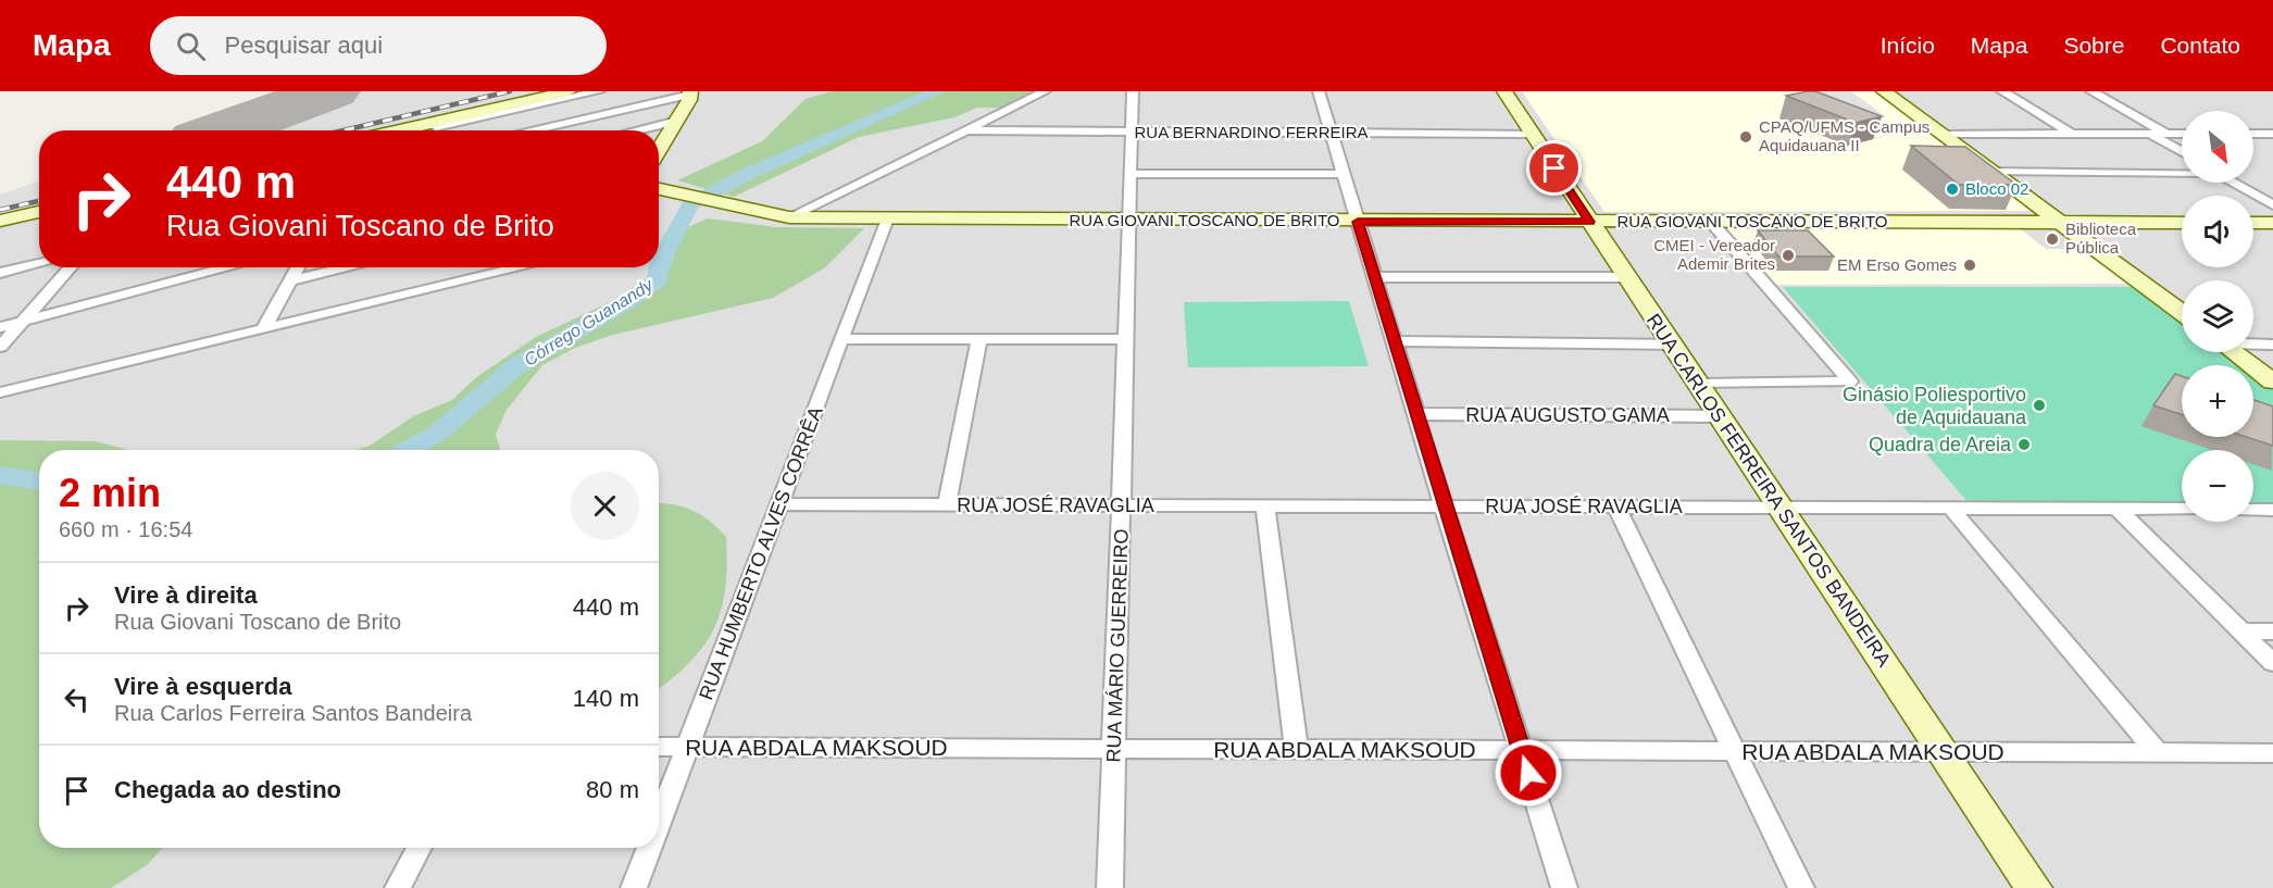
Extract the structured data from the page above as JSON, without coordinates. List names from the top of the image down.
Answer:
{
  "streets": {
    "main road": ["RUA GIOVANI TOSCANO DE BRITO", "RUA CARLOS FERREIRA SANTOS BANDEIRA"],
    "street": [
      "RUA BERNARDINO FERREIRA",
      "RUA AUGUSTO GAMA",
      "RUA JOSÉ RAVAGLIA",
      "RUA HUMBERTO ALVES CORRÊA",
      "RUA MÁRIO GUERREIRO",
      "RUA ABDALA MAKSOUD"
    ]
  },
  "crossings": [
    ["RUA BERNARDINO FERREIRA", "RUA CARLOS FERREIRA SANTOS BANDEIRA"],
    ["RUA BERNARDINO FERREIRA", "RUA MÁRIO GUERREIRO"],
    ["RUA GIOVANI TOSCANO DE BRITO", "RUA CARLOS FERREIRA SANTOS BANDEIRA"],
    ["RUA GIOVANI TOSCANO DE BRITO", "RUA HUMBERTO ALVES CORRÊA"],
    ["RUA GIOVANI TOSCANO DE BRITO", "RUA MÁRIO GUERREIRO"],
    ["RUA AUGUSTO GAMA", "RUA CARLOS FERREIRA SANTOS BANDEIRA"],
    ["RUA CARLOS FERREIRA SANTOS BANDEIRA", "RUA JOSÉ RAVAGLIA"],
    ["RUA CARLOS FERREIRA SANTOS BANDEIRA", "RUA ABDALA MAKSOUD"],
    ["RUA JOSÉ RAVAGLIA", "RUA HUMBERTO ALVES CORRÊA"],
    ["RUA JOSÉ RAVAGLIA", "RUA MÁRIO GUERREIRO"],
    ["RUA HUMBERTO ALVES CORRÊA", "RUA ABDALA MAKSOUD"],
    ["RUA MÁRIO GUERREIRO", "RUA ABDALA MAKSOUD"]
  ],
  "water": ["Córrego Guanandy"],
  "places": [
    "CPAQ/UFMS - Campus Aquidauana II",
    "Bloco 02",
    "Biblioteca Pública",
    "CMEI - Vereador Ademir Brites",
    "EM Erso Gomes",
    "Ginásio Poliesportivo de Aquidauana",
    "Quadra de Areia"
  ],
  "north": "bottom right",
  "page": {
    "header": "Mapa",
    "search": "Pesquisar aqui",
    "nav": [
      "Início",
      "Mapa",
      "Sobre",
      "Contato"
    ],
    "map_buttons": ["+", "−"],
    "turn": ["440 m", "Rua Giovani Toscano de Brito"],
    "heading": ["2 min", "660 m · 16:54"],
    "list": [
      {
        "name": "Vire à direita",
        "note": "Rua Giovani Toscano de Brito",
        "value": "440 m"
      },
      {
        "name": "Vire à esquerda",
        "note": "Rua Carlos Ferreira Santos Bandeira",
        "value": "140 m"
      },
      {
        "name": "Chegada ao destino",
        "value": "80 m"
      }
    ]
  }
}
